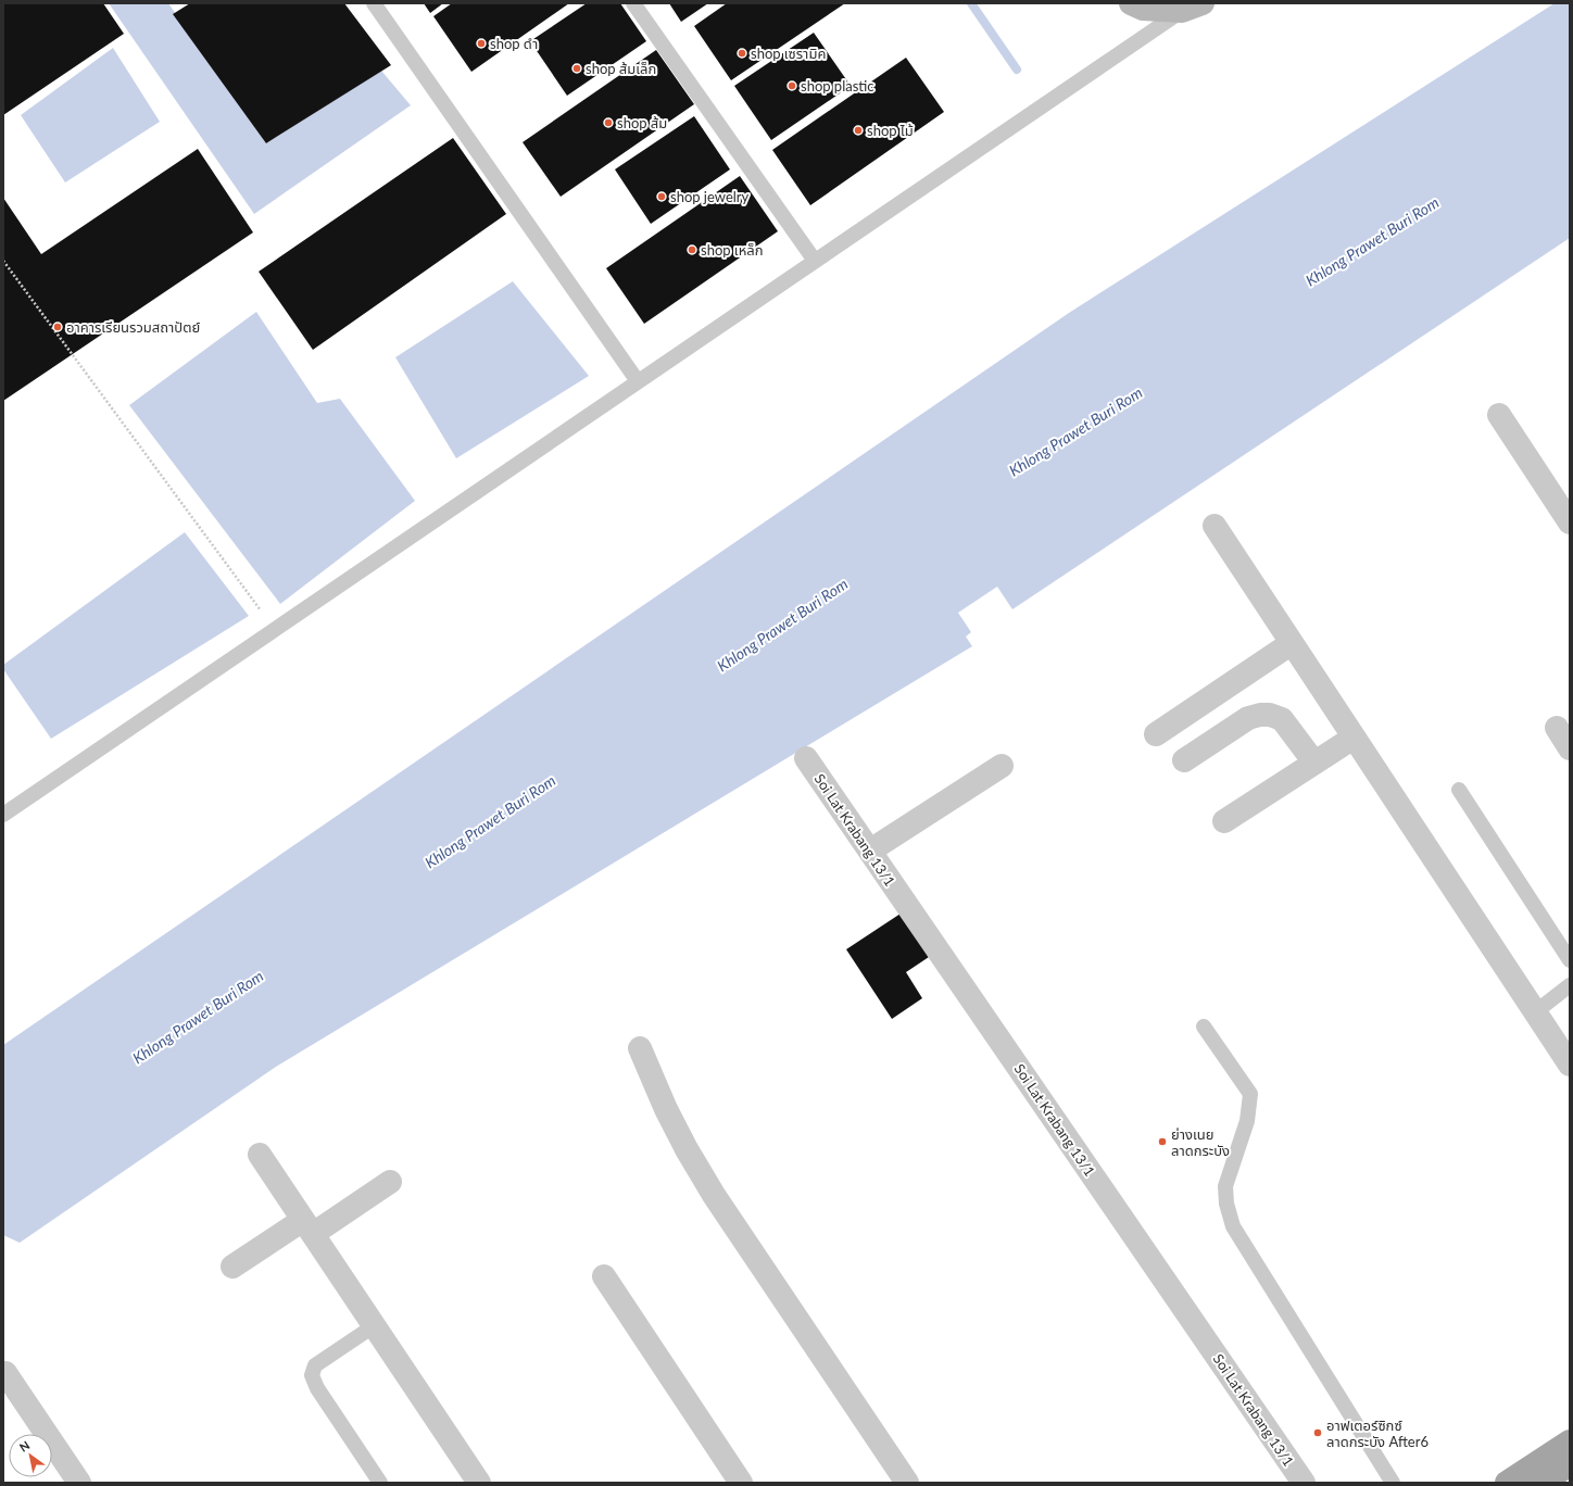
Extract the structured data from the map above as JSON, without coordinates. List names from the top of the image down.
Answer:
{
  "streets": {
    "street": ["Soi Lat Krabang 13/1"]
  },
  "water": ["Khlong Prawet Buri Rom"],
  "places": [
    "shop ดำ",
    "shop เซรามิค",
    "shop ส้มเล็ก",
    "shop plastic",
    "shop ส้ม",
    "shop ไม้",
    "shop jewelry",
    "shop เหล็ก",
    "อาคารเรียนรวมสถาปัตย์",
    "ย่างเนย ลาดกระบัง",
    "อาฟเตอร์ซิกซ์ ลาดกระบัง After6"
  ],
  "north": "top left"
}
